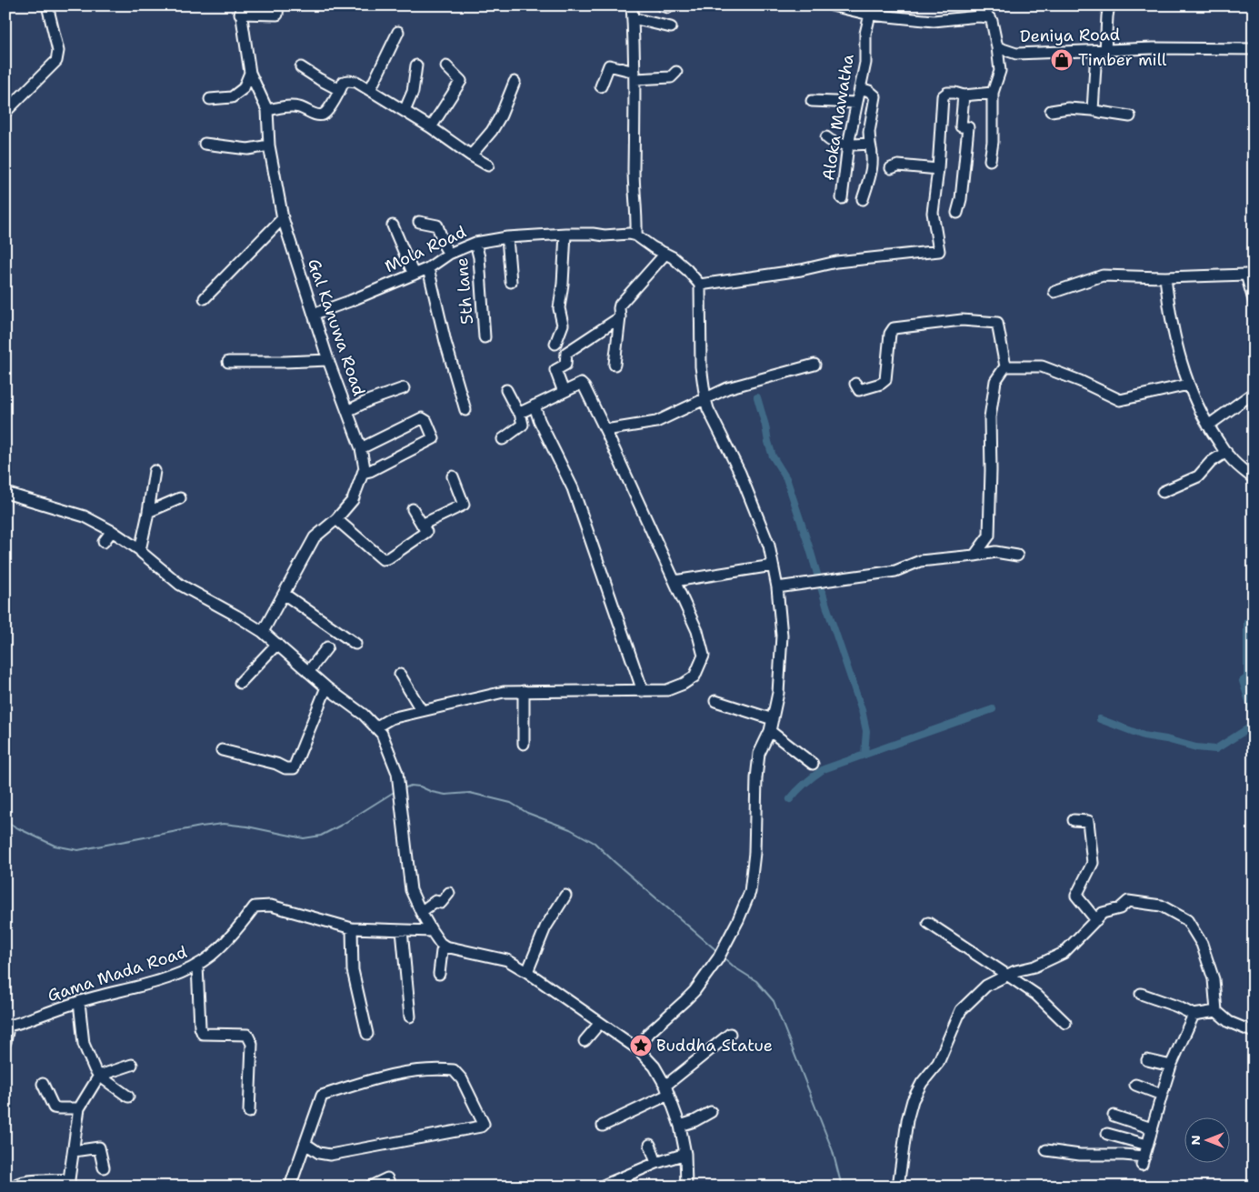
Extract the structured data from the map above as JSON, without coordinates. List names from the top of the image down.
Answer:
{
  "streets": {
    "street": [
      "Deniya Road",
      "Aloka Mawatha",
      "Mola Road",
      "5th lane",
      "Gal Kanuwa Road",
      "Gama Mada Road"
    ]
  },
  "crossings": [
    ["Deniya Road", "Aloka Mawatha"],
    ["Mola Road", "5th lane"],
    ["Mola Road", "Gal Kanuwa Road"]
  ],
  "places": {
    "shop": ["Timber mill"],
    "place": ["Buddha Statue"]
  },
  "north": "left"
}
